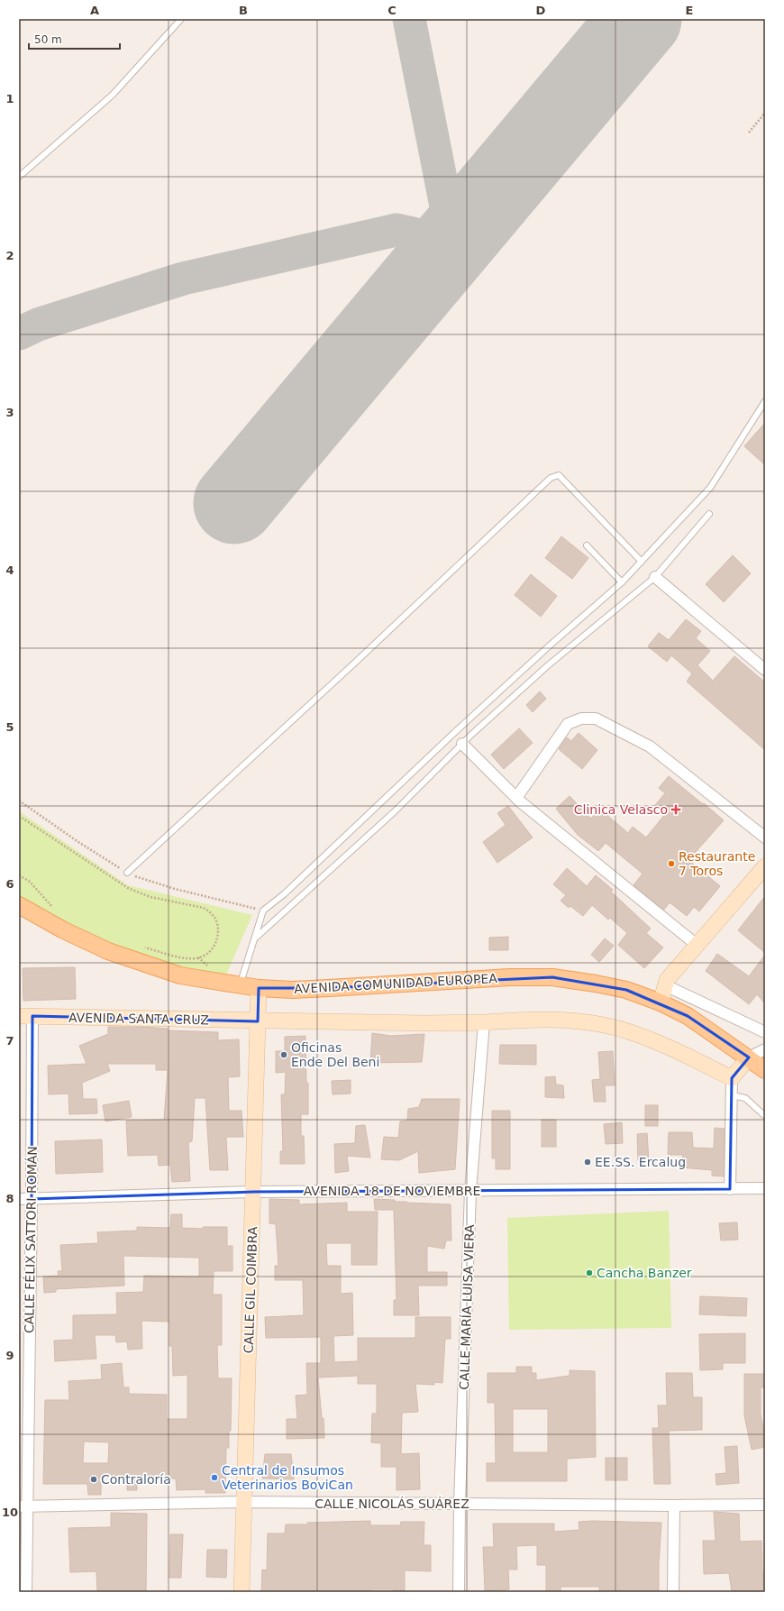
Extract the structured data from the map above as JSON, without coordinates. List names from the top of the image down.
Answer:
{
  "streets": {
    "main road": ["AVENIDA COMUNIDAD EUROPEA"],
    "street": [
      "AVENIDA SANTA CRUZ",
      "AVENIDA 18 DE NOVIEMBRE",
      "CALLE FÉLIX SATTORI ROMÁN",
      "CALLE GIL COIMBRA",
      "CALLE MARÍA LUISA VIERA",
      "CALLE NICOLÁS SUÁREZ"
    ]
  },
  "crossings": [
    ["AVENIDA COMUNIDAD EUROPEA", "CALLE GIL COIMBRA"],
    ["AVENIDA SANTA CRUZ", "CALLE FÉLIX SATTORI ROMÁN"],
    ["AVENIDA SANTA CRUZ", "CALLE GIL COIMBRA"],
    ["AVENIDA SANTA CRUZ", "CALLE MARÍA LUISA VIERA"],
    ["AVENIDA 18 DE NOVIEMBRE", "CALLE FÉLIX SATTORI ROMÁN"],
    ["AVENIDA 18 DE NOVIEMBRE", "CALLE GIL COIMBRA"],
    ["AVENIDA 18 DE NOVIEMBRE", "CALLE MARÍA LUISA VIERA"],
    ["CALLE FÉLIX SATTORI ROMÁN", "CALLE NICOLÁS SUÁREZ"],
    ["CALLE GIL COIMBRA", "CALLE NICOLÁS SUÁREZ"],
    ["CALLE MARÍA LUISA VIERA", "CALLE NICOLÁS SUÁREZ"]
  ],
  "places": {
    "health": ["Clinica Velasco"],
    "other": [
      "Restaurante 7 Toros",
      "Oficinas Ende Del Beni",
      "EE.SS. Ercalug",
      "Cancha Banzer",
      "Central de Insumos Veterinarios BoviCan",
      "Contraloría"
    ]
  },
  "scale_bar": "50 m",
  "grid": {
    "columns": [
      "A",
      "B",
      "C",
      "D",
      "E"
    ],
    "rows": [
      "1",
      "2",
      "3",
      "4",
      "5",
      "6",
      "7",
      "8",
      "9",
      "10"
    ]
  }
}
